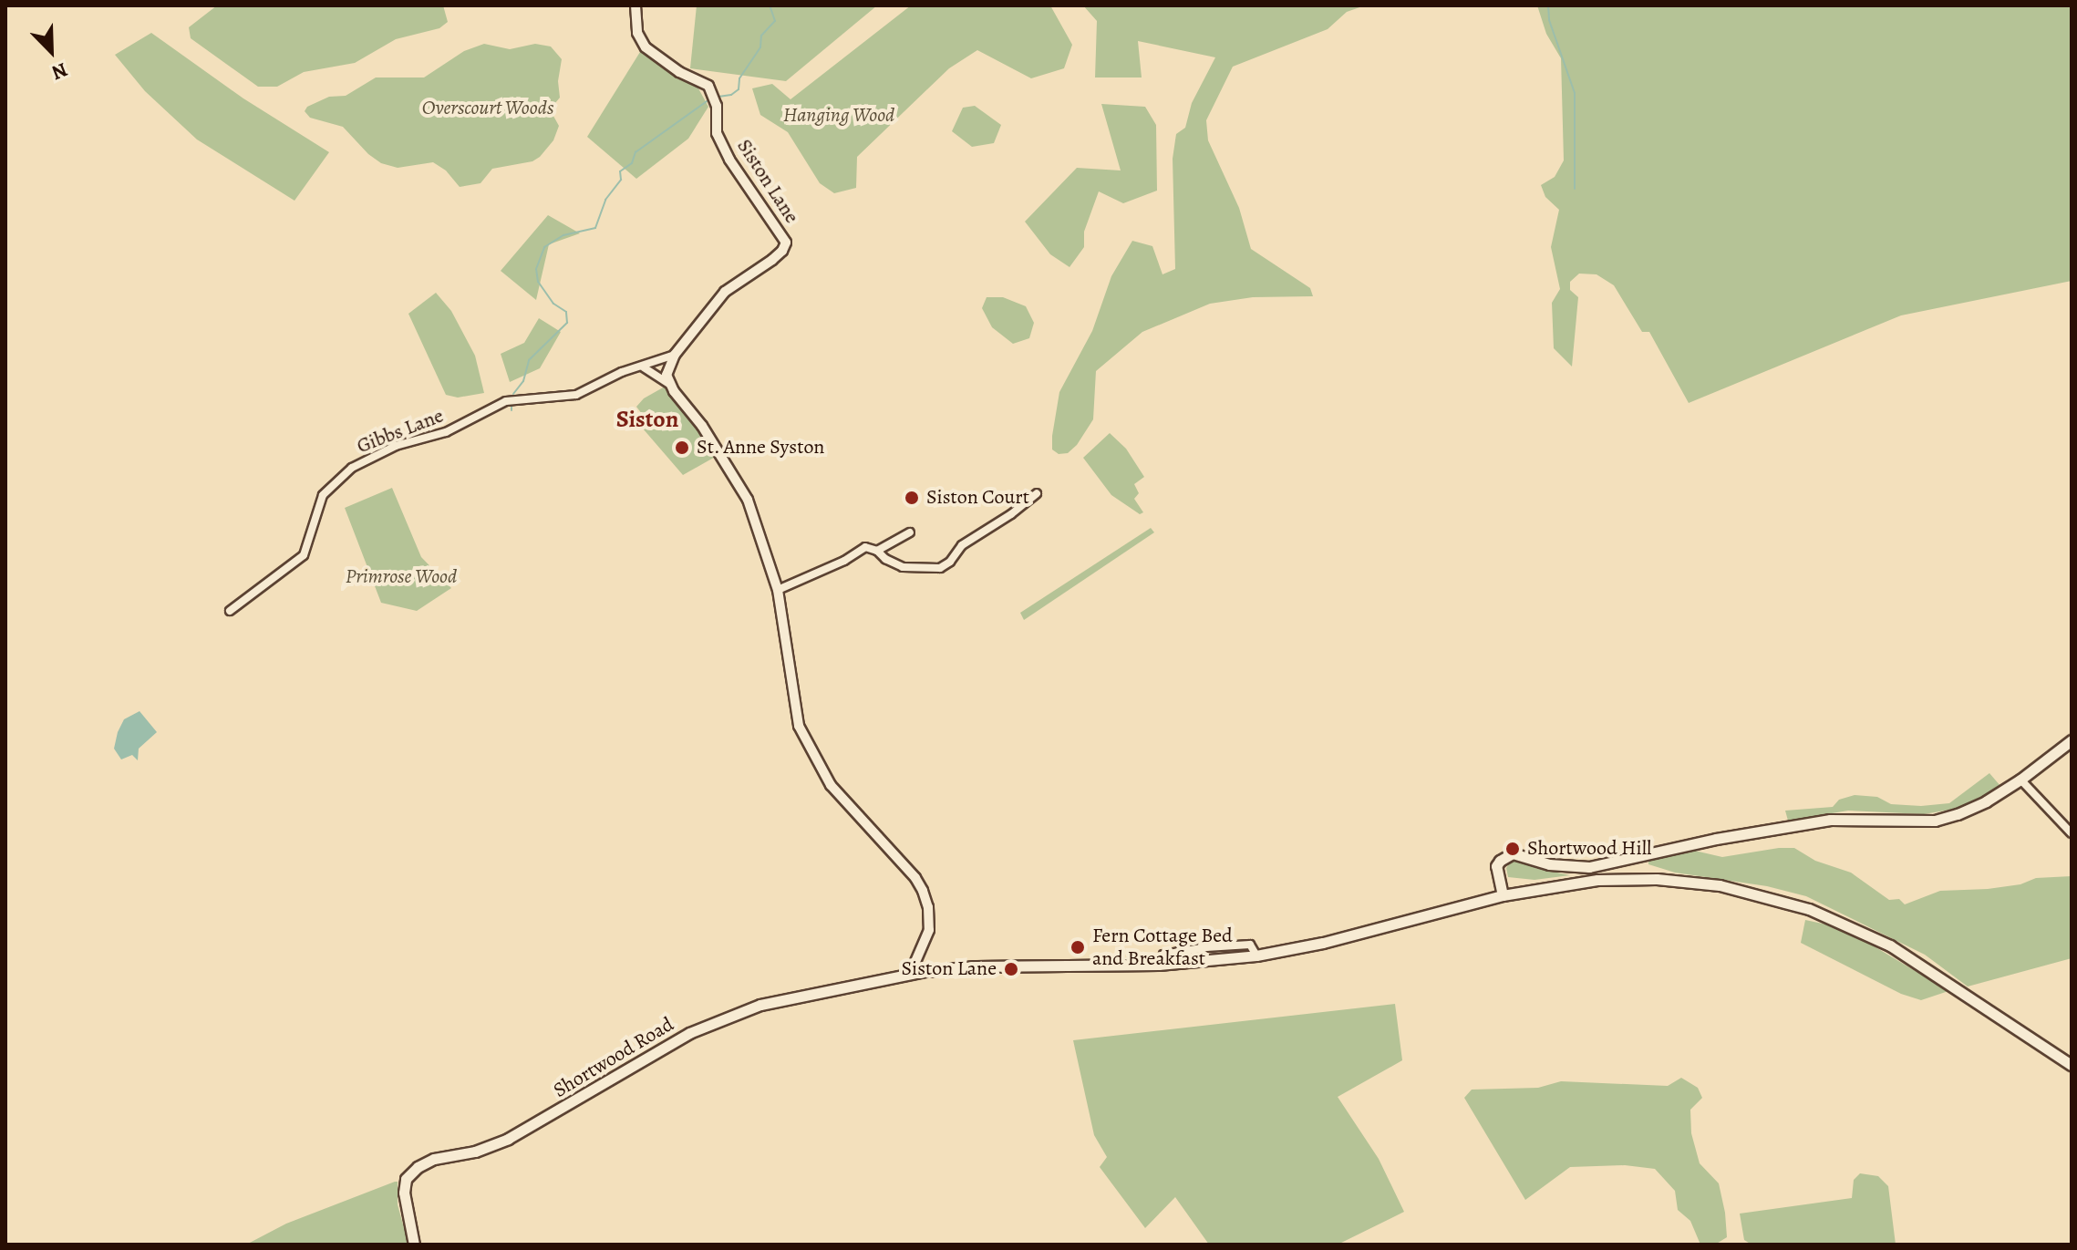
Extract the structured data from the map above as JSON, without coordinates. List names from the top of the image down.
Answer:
{
  "streets": {
    "main road": ["Shortwood Road"],
    "street": ["Siston Lane", "Gibbs Lane"]
  },
  "crossings": [
    ["Siston Lane", "Gibbs Lane"]
  ],
  "districts": ["Siston"],
  "parks": ["Overscourt Woods", "Hanging Wood", "Primrose Wood"],
  "places": [
    "St. Anne Syston",
    "Siston Court",
    "Shortwood Hill",
    "Fern Cottage Bed and Breakfast",
    "Siston Lane"
  ],
  "north": "bottom right"
}
